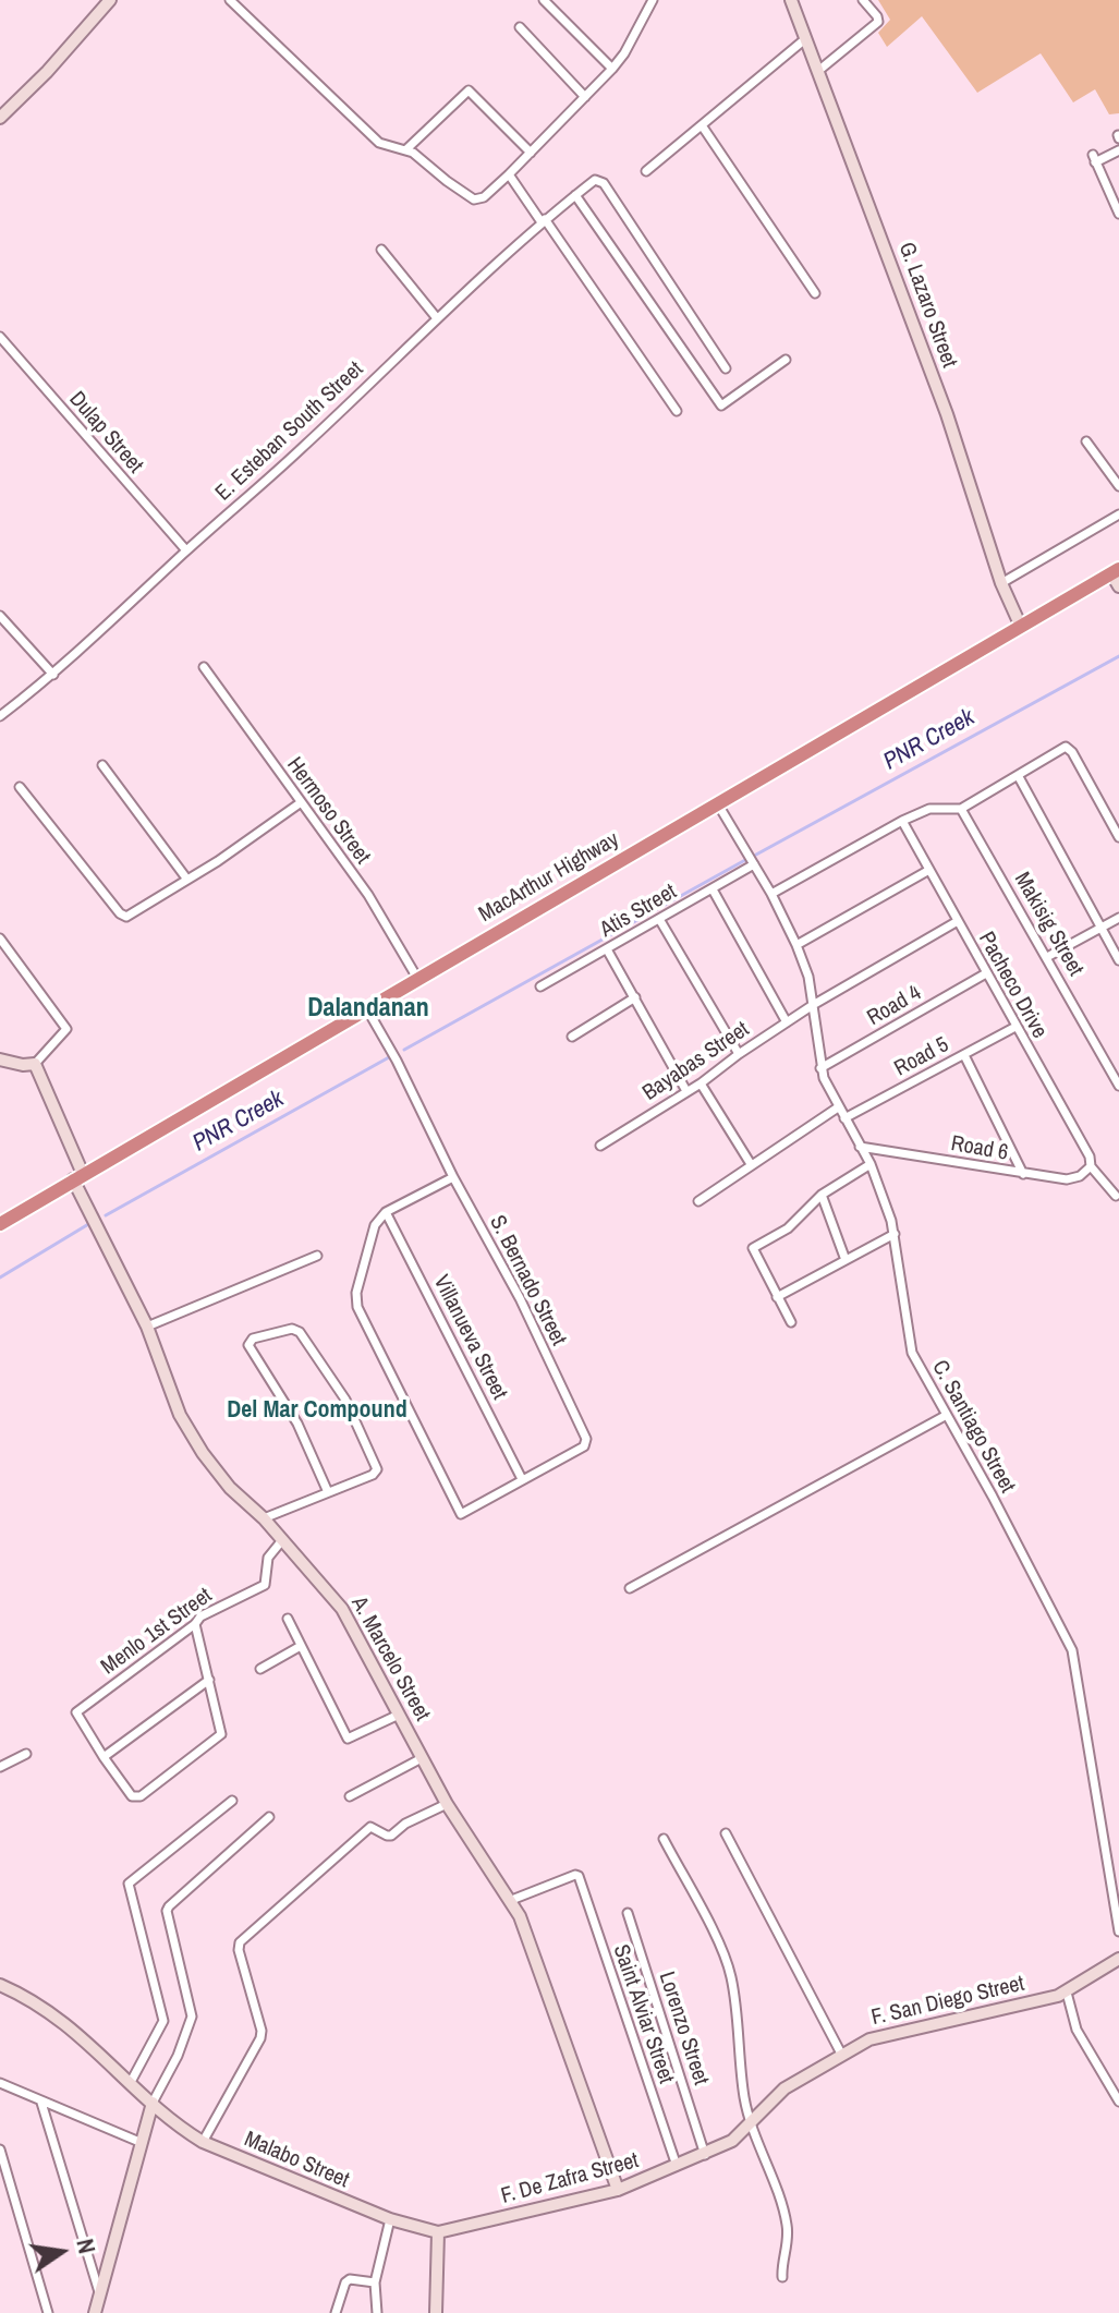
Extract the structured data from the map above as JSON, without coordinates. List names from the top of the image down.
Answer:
{
  "streets": {
    "highway": ["MacArthur Highway"],
    "street": [
      "G. Lazaro Street",
      "E. Esteban South Street",
      "Dulap Street",
      "Hermoso Street",
      "Atis Street",
      "Makisig Street",
      "Pacheco Drive",
      "Road 4",
      "Road 5",
      "Bayabas Street",
      "Road 6",
      "S. Bernado Street",
      "Villanueva Street",
      "C. Santiago Street",
      "Menlo 1st Street",
      "A. Marcelo Street",
      "F. San Diego Street",
      "Saint Alviar Street",
      "Lorenzo Street",
      "Malabo Street",
      "F. De Zafra Street"
    ]
  },
  "crossings": [
    ["G. Lazaro Street", "MacArthur Highway"],
    ["E. Esteban South Street", "Dulap Street"],
    ["Hermoso Street", "MacArthur Highway"],
    ["MacArthur Highway", "S. Bernado Street"],
    ["MacArthur Highway", "C. Santiago Street"],
    ["MacArthur Highway", "A. Marcelo Street"],
    ["Atis Street", "C. Santiago Street"],
    ["Pacheco Drive", "Road 4"],
    ["Pacheco Drive", "Road 5"],
    ["Pacheco Drive", "Bayabas Street"],
    ["Pacheco Drive", "Road 6"],
    ["Road 4", "C. Santiago Street"],
    ["Road 5", "C. Santiago Street"],
    ["Bayabas Street", "C. Santiago Street"],
    ["Road 6", "C. Santiago Street"],
    ["S. Bernado Street", "Villanueva Street"],
    ["Menlo 1st Street", "A. Marcelo Street"],
    ["A. Marcelo Street", "Saint Alviar Street"],
    ["A. Marcelo Street", "F. De Zafra Street"],
    ["F. San Diego Street", "F. De Zafra Street"],
    ["Saint Alviar Street", "F. De Zafra Street"],
    ["Lorenzo Street", "F. De Zafra Street"],
    ["Malabo Street", "F. De Zafra Street"]
  ],
  "districts": ["Dalandanan", "Del Mar Compound"],
  "water": ["PNR Creek"],
  "north": "right"
}
